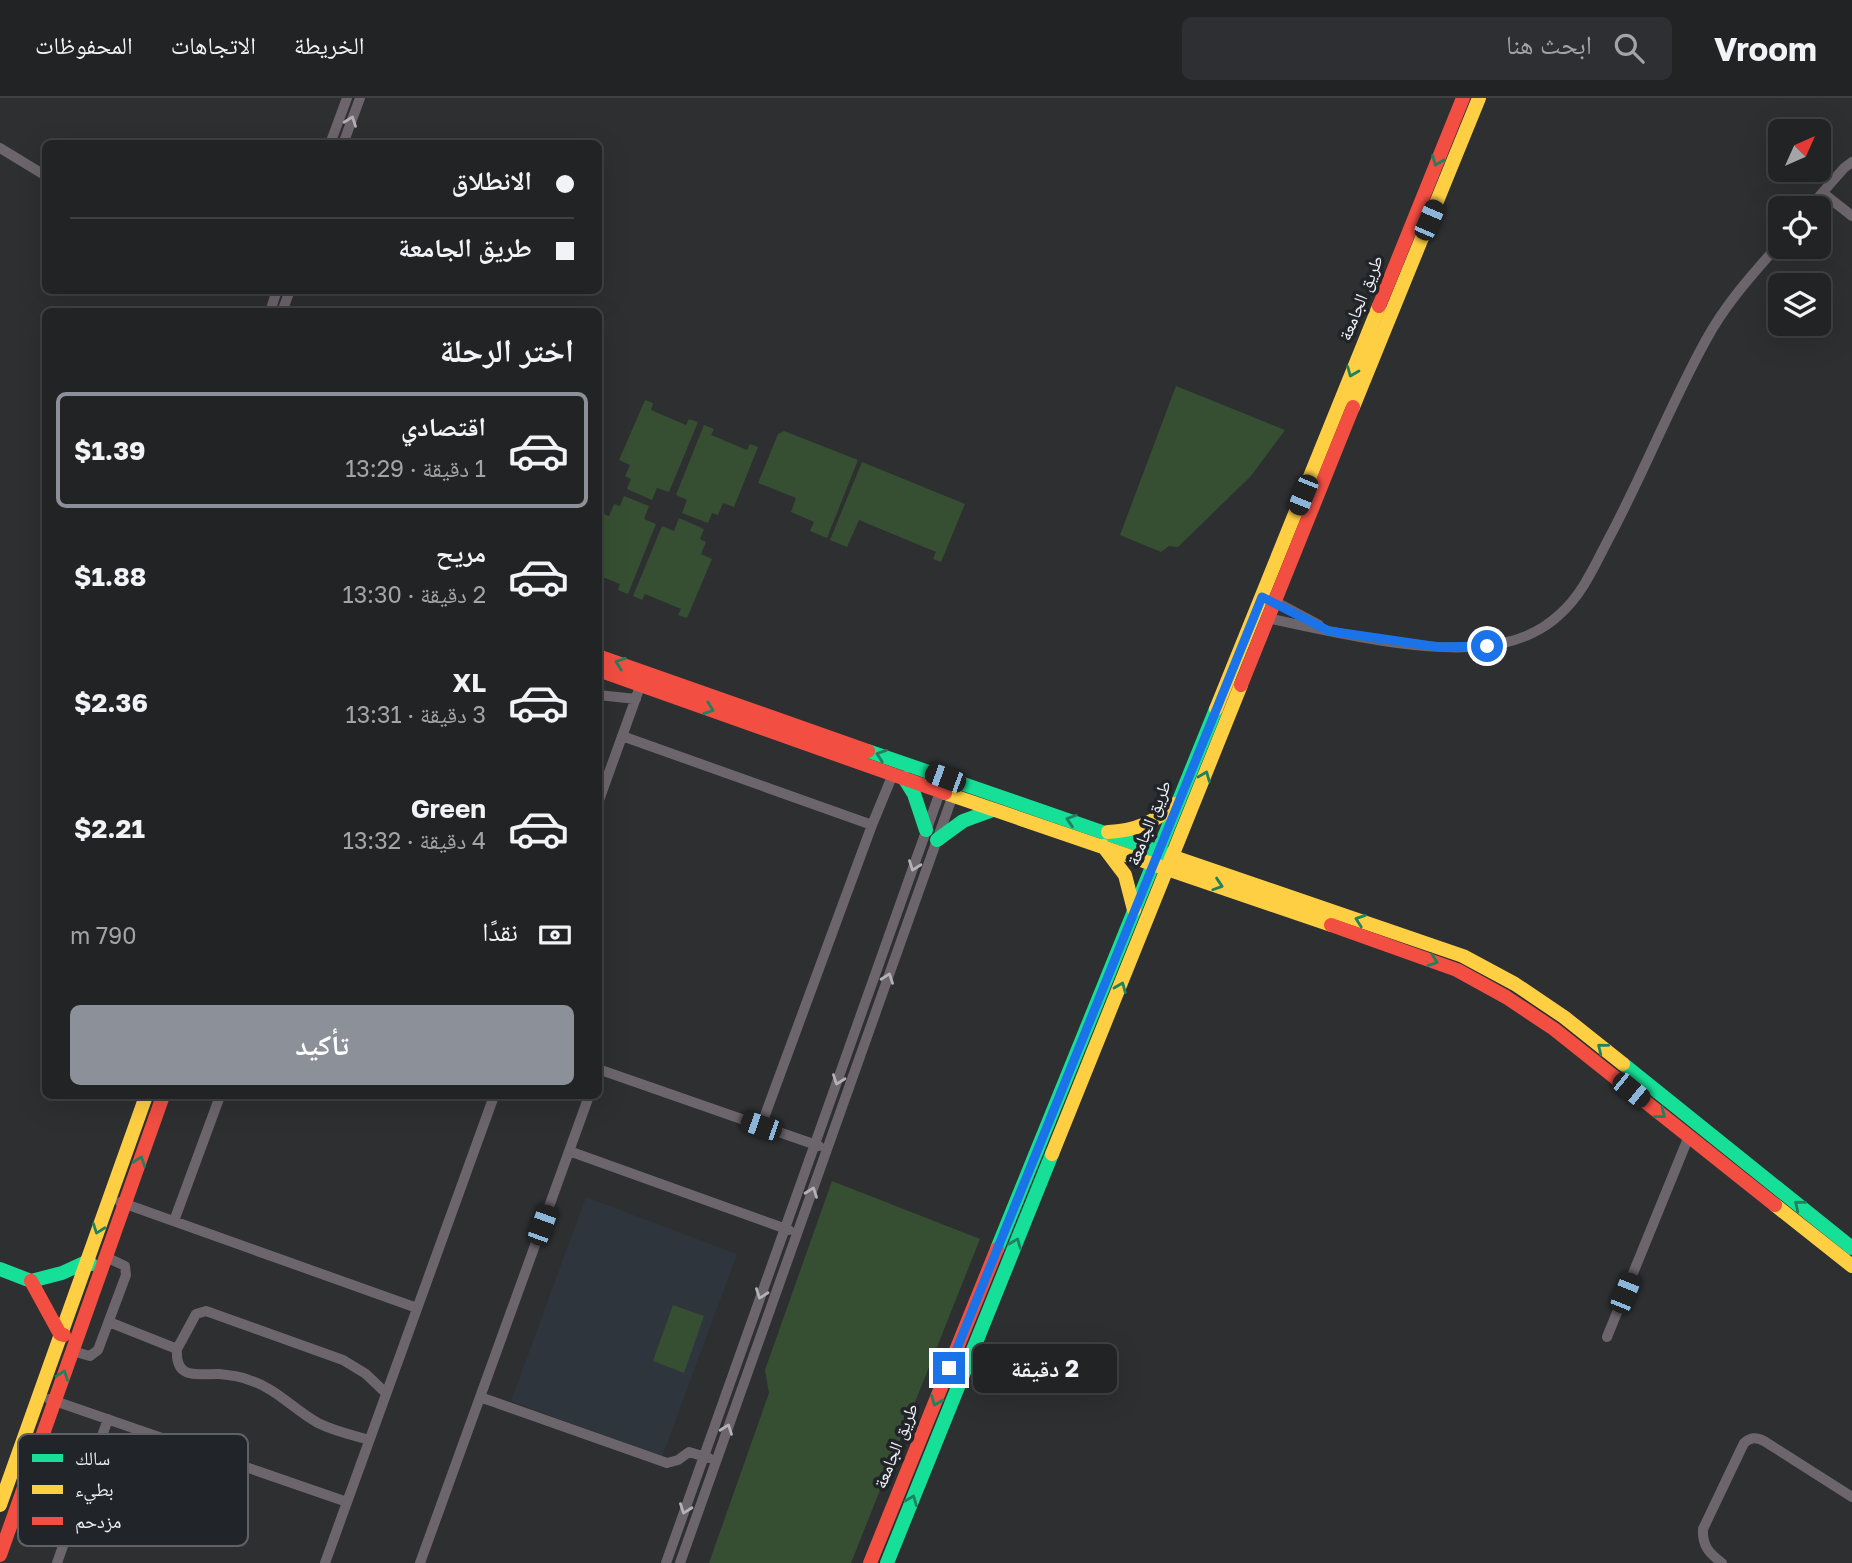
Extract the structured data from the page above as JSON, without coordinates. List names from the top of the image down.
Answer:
{
  "streets": {
    "main road": ["طريق الجامعة"]
  },
  "legend": ["سالك", "بطيء", "مزدحم"],
  "north": "top right",
  "page": {
    "header": "Vroom",
    "search": "ابحث هنا",
    "nav": ["الخريطة", "الاتجاهات", "المحفوظات"],
    "banner": ["الانطلاق", "طريق الجامعة"],
    "heading": "اختر الرحلة",
    "list": [
      {
        "name": "اقتصادي",
        "note": "1 دقيقة · 13:29",
        "value": "$1.39"
      },
      {
        "name": "مريح",
        "note": "2 دقيقة · 13:30",
        "value": "$1.88"
      },
      {
        "name": "XL",
        "note": "3 دقيقة · 13:31",
        "value": "$2.36"
      },
      {
        "name": "Green",
        "note": "4 دقيقة · 13:32",
        "value": "$2.21"
      }
    ],
    "pay": ["نقدًا", "790 m"],
    "buttons": "تأكيد",
    "bubble": "2 دقيقة"
  }
}
